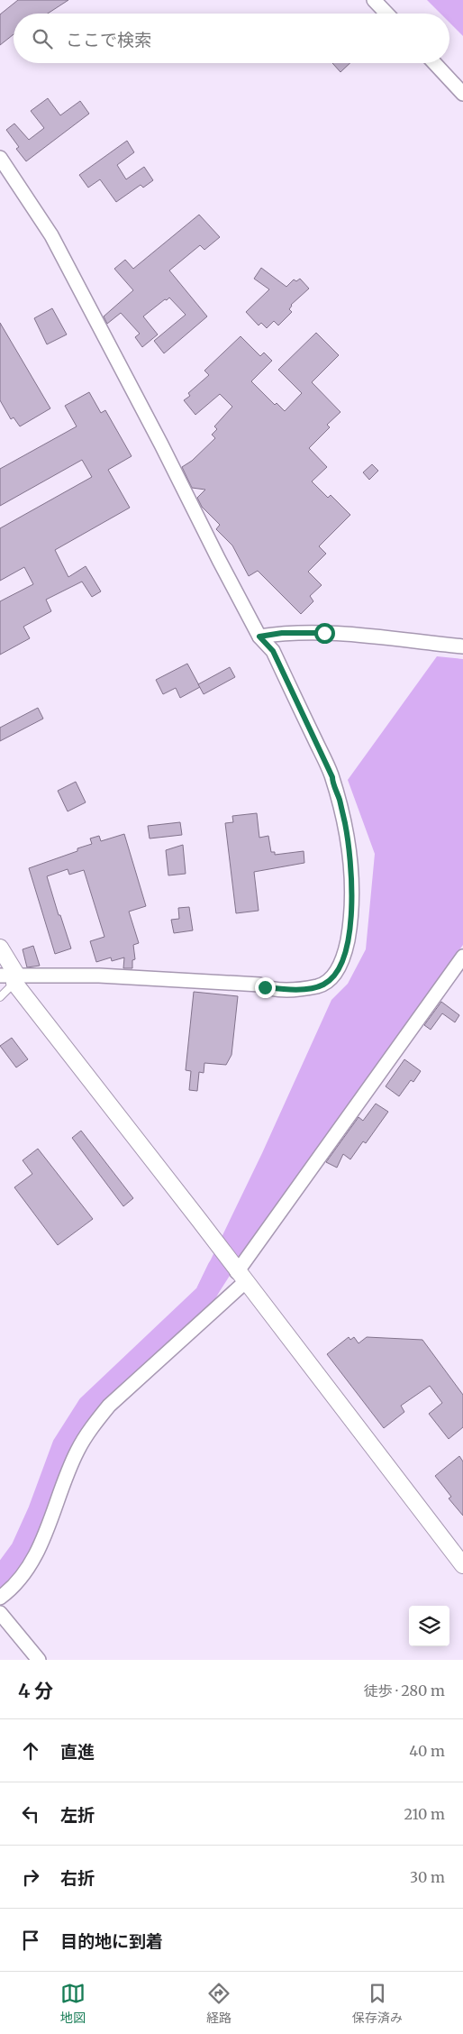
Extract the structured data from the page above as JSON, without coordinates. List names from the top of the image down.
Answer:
{
  "page": {
    "search": "ここで検索",
    "heading": ["4 分", "徒歩 · 280 m"],
    "list": [
      ["直進", "40 m"],
      ["左折", "210 m"],
      ["右折", "30 m"],
      "目的地に到着"
    ],
    "nav": ["地図", "経路", "保存済み"]
  }
}
